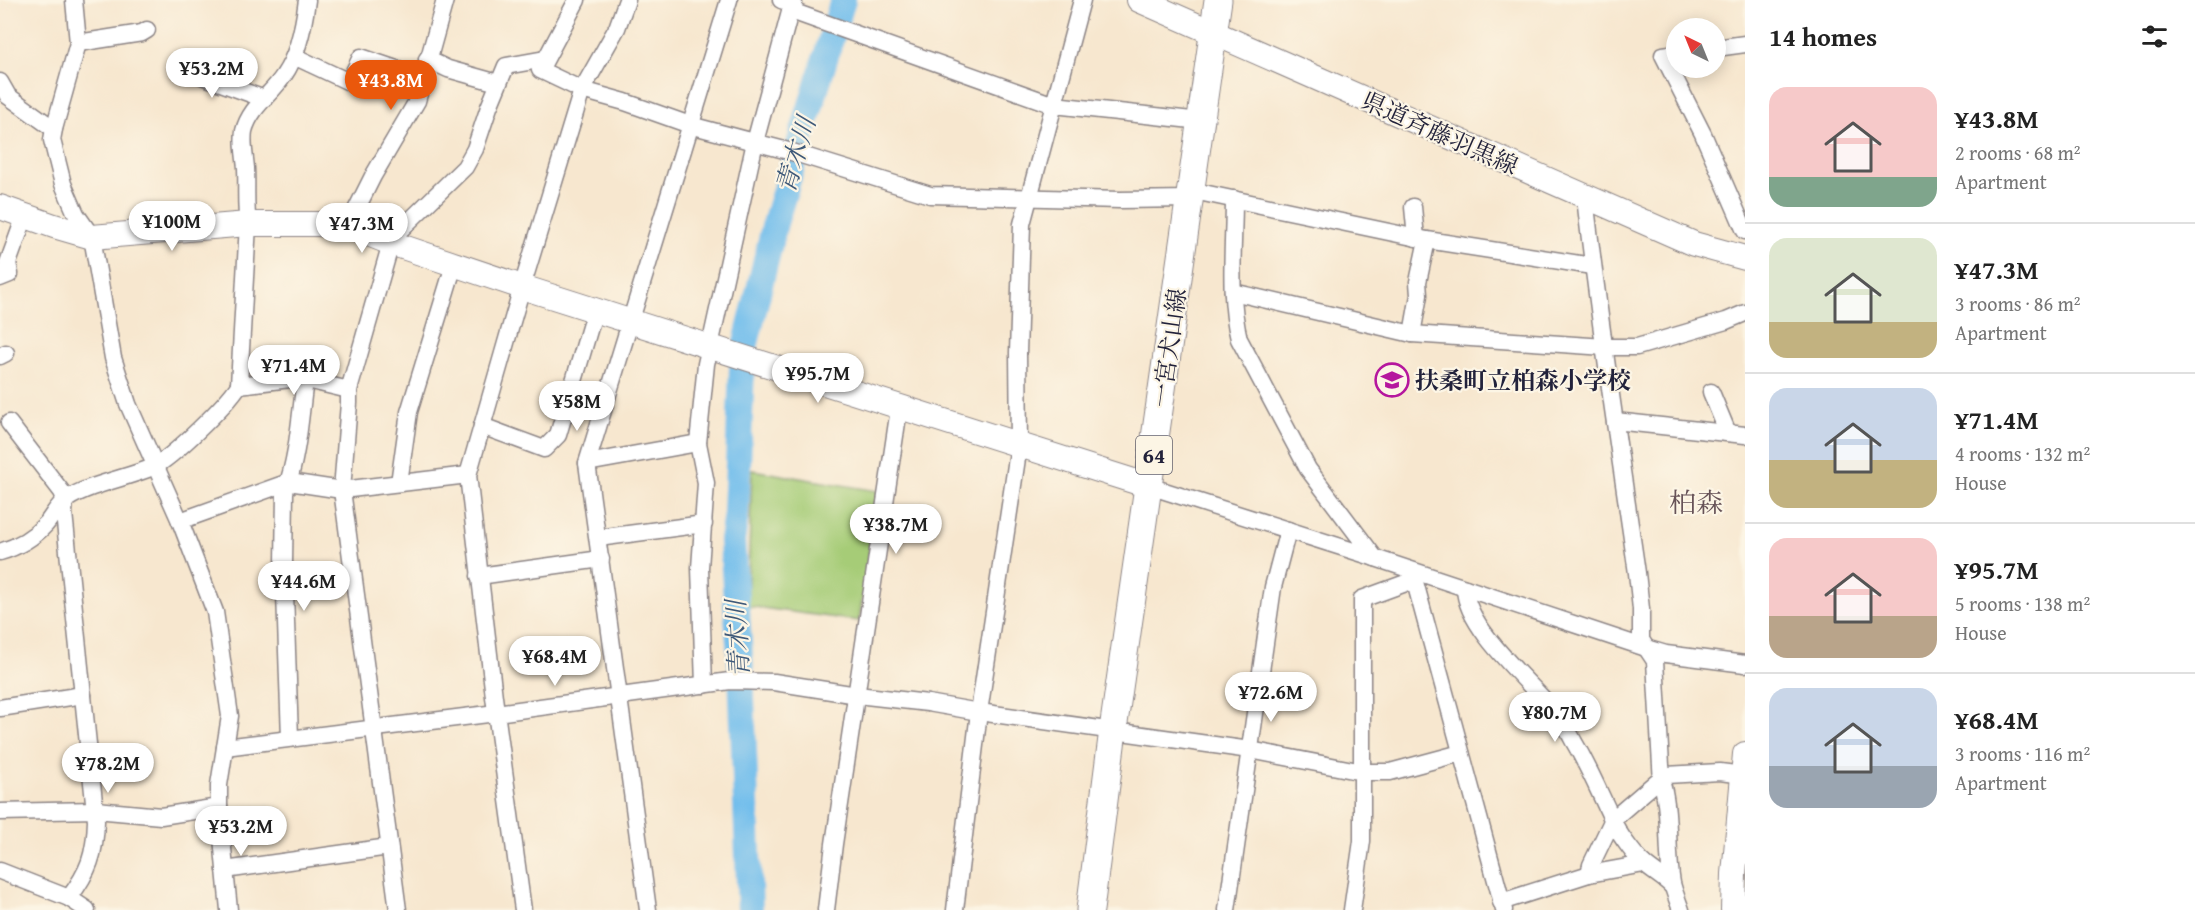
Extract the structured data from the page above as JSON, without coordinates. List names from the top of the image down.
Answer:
{
  "streets": {
    "main road": ["一宮犬山線", "64"],
    "street": ["県道斉藤羽黒線"]
  },
  "crossings": [
    ["県道斉藤羽黒線", "一宮犬山線"]
  ],
  "districts": ["柏森"],
  "water": ["青木川"],
  "places": {
    "school or university": ["扶桑町立柏森小学校"]
  },
  "north": "top left",
  "page": {
    "heading": "14 homes",
    "price": [
      "¥53.2M",
      "¥43.8M",
      "¥100M",
      "¥47.3M",
      "¥71.4M",
      "¥95.7M",
      "¥58M",
      "¥38.7M",
      "¥44.6M",
      "¥68.4M",
      "¥72.6M",
      "¥80.7M",
      "¥78.2M",
      "¥53.2M"
    ],
    "list": [
      {
        "name": "¥43.8M",
        "note": "2 rooms · 68 m² · Apartment"
      },
      {
        "name": "¥47.3M",
        "note": "3 rooms · 86 m² · Apartment"
      },
      {
        "name": "¥71.4M",
        "note": "4 rooms · 132 m² · House"
      },
      {
        "name": "¥95.7M",
        "note": "5 rooms · 138 m² · House"
      },
      {
        "name": "¥68.4M",
        "note": "3 rooms · 116 m² · Apartment"
      }
    ]
  }
}
